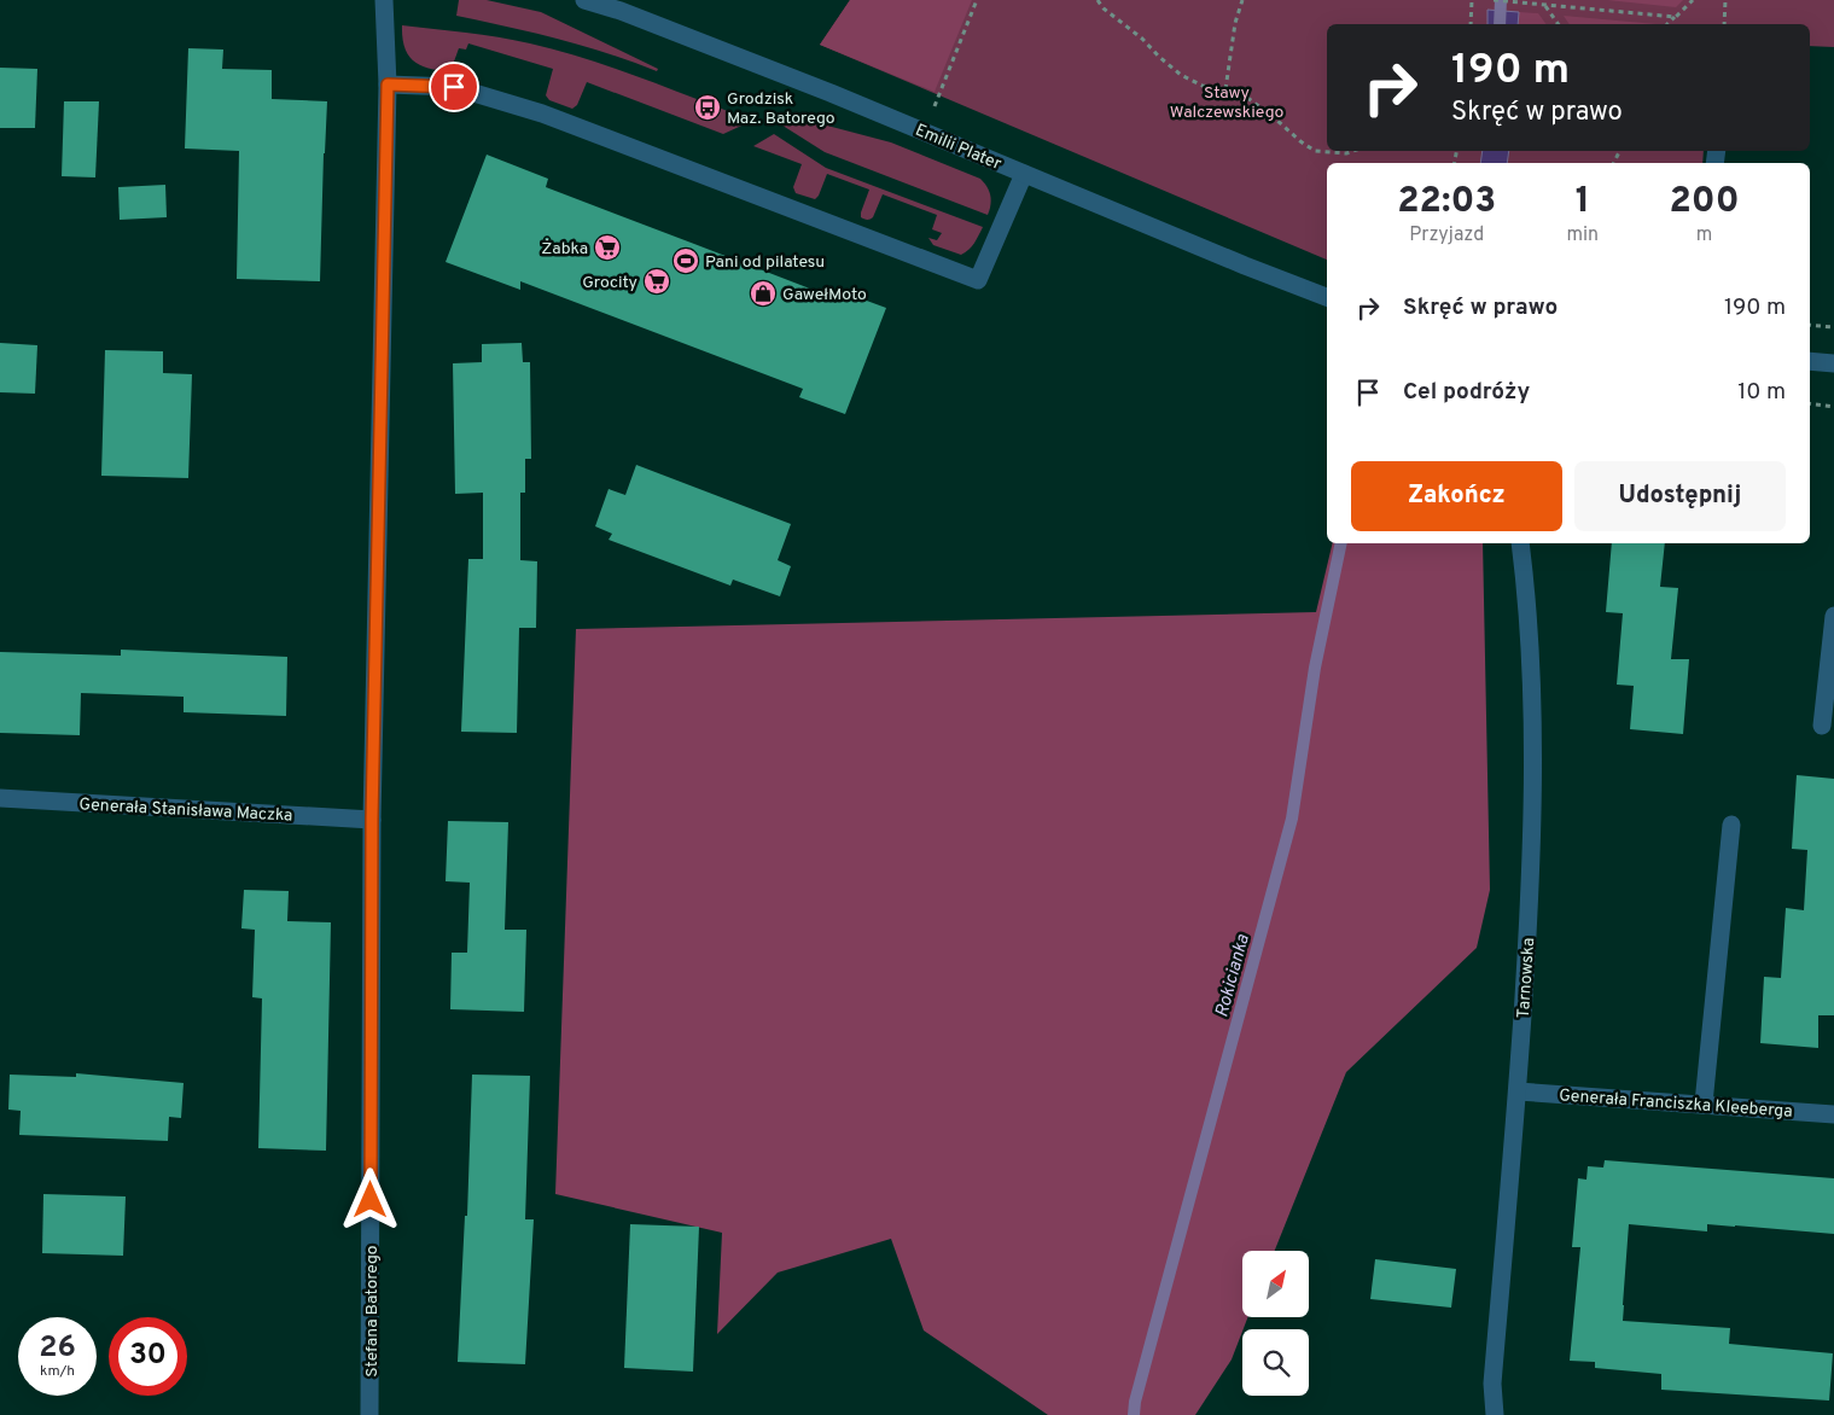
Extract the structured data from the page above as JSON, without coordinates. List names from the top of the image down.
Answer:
{
  "streets": {
    "street": [
      "Emilii Plater",
      "Generała Stanisława Maczka",
      "Tarnowska",
      "Generała Franciszka Kleeberga",
      "Stefana Batorego"
    ]
  },
  "crossings": [
    ["Generała Stanisława Maczka", "Stefana Batorego"],
    ["Tarnowska", "Generała Franciszka Kleeberga"]
  ],
  "water": ["Rokicianka"],
  "parks": ["Stawy Walczewskiego"],
  "places": {
    "bus stop": ["Grodzisk Maz. Batorego"],
    "supermarket": ["Żabka", "Grocity"],
    "sports": ["Pani od pilatesu"],
    "shop": ["GawełMoto"]
  },
  "north": "top right",
  "page": {
    "turn": ["190 m", "Skręć w prawo"],
    "eta": [
      "22:03",
      "Przyjazd",
      "1",
      "min",
      "200",
      "m"
    ],
    "list": [
      {
        "name": "Skręć w prawo",
        "value": "190 m"
      },
      {
        "name": "Cel podróży",
        "value": "10 m"
      }
    ],
    "buttons": ["Zakończ", "Udostępnij"],
    "speed": "26 km/h",
    "limit": "30"
  }
}
